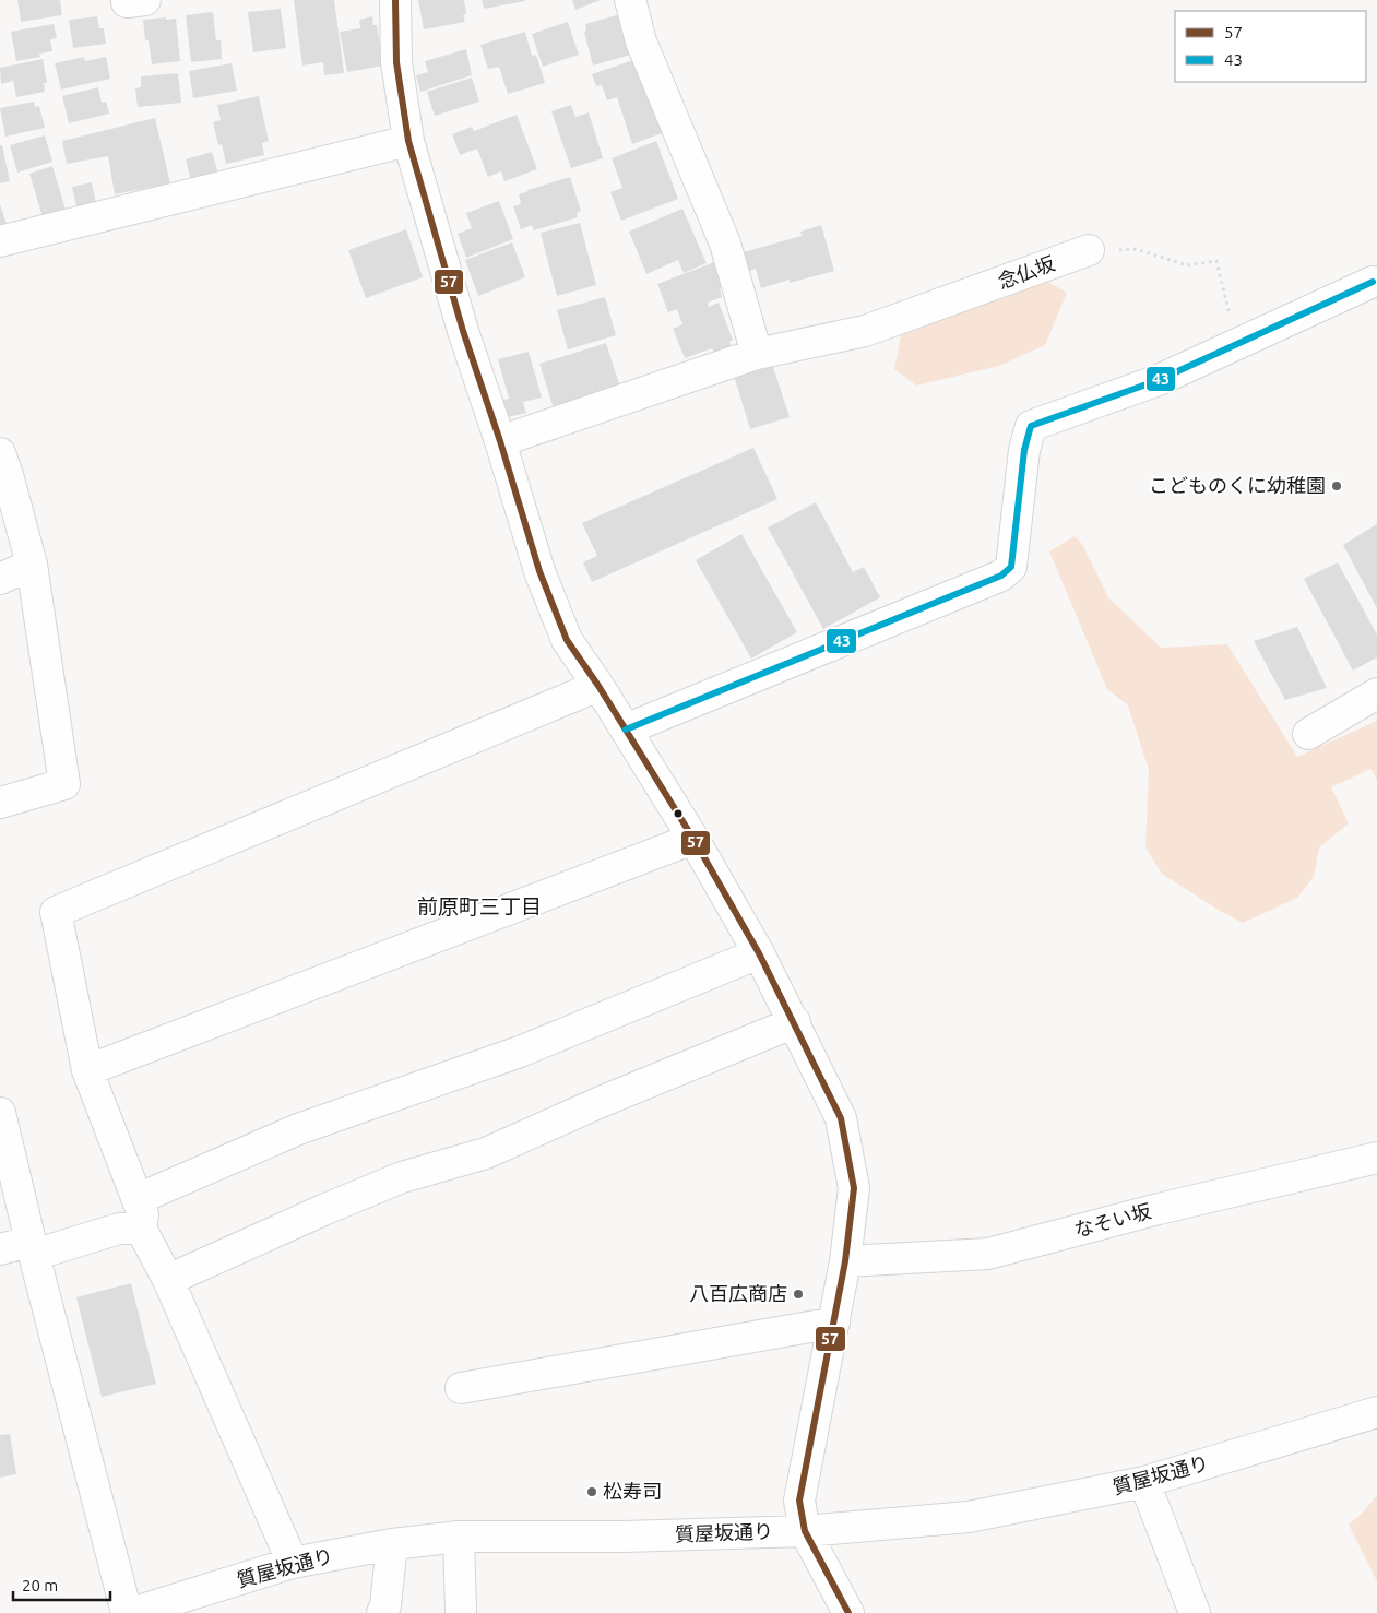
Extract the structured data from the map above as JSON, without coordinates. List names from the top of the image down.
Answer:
{
  "streets": {
    "street": ["念仏坂", "なそい坂", "質屋坂通り"]
  },
  "districts": ["前原町三丁目"],
  "places": ["こどものくに幼稚園", "八百広商店", "松寿司"],
  "lines": ["transit line 57", "transit line 43"],
  "legend": ["57", "43"],
  "scale_bar": "20 m"
}
